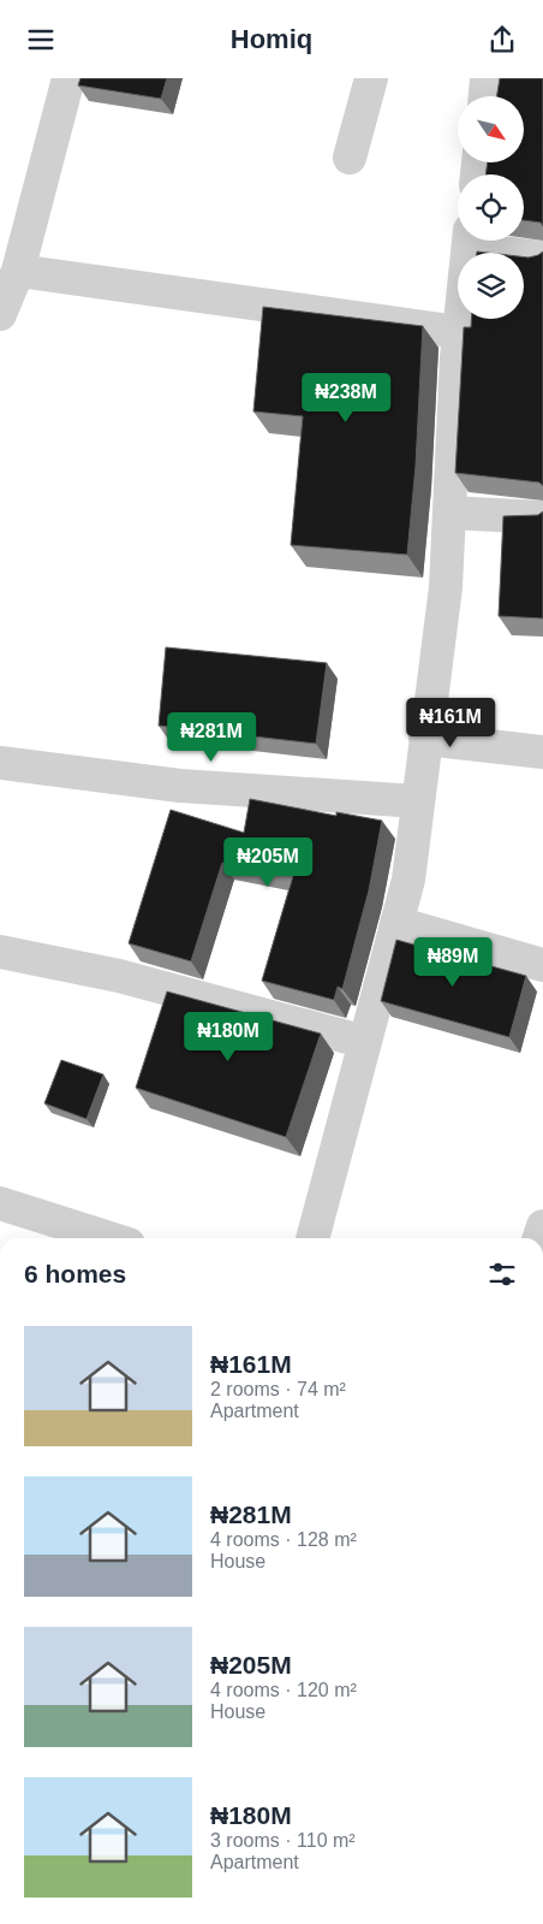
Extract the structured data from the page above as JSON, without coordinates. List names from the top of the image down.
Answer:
{
  "north": "bottom right",
  "page": {
    "header": "Homiq",
    "price": [
      "₦238M",
      "₦161M",
      "₦281M",
      "₦205M",
      "₦89M",
      "₦180M"
    ],
    "heading": "6 homes",
    "list": [
      {
        "name": "₦161M",
        "note": "2 rooms · 74 m² · Apartment"
      },
      {
        "name": "₦281M",
        "note": "4 rooms · 128 m² · House"
      },
      {
        "name": "₦205M",
        "note": "4 rooms · 120 m² · House"
      },
      {
        "name": "₦180M",
        "note": "3 rooms · 110 m² · Apartment"
      }
    ]
  }
}
